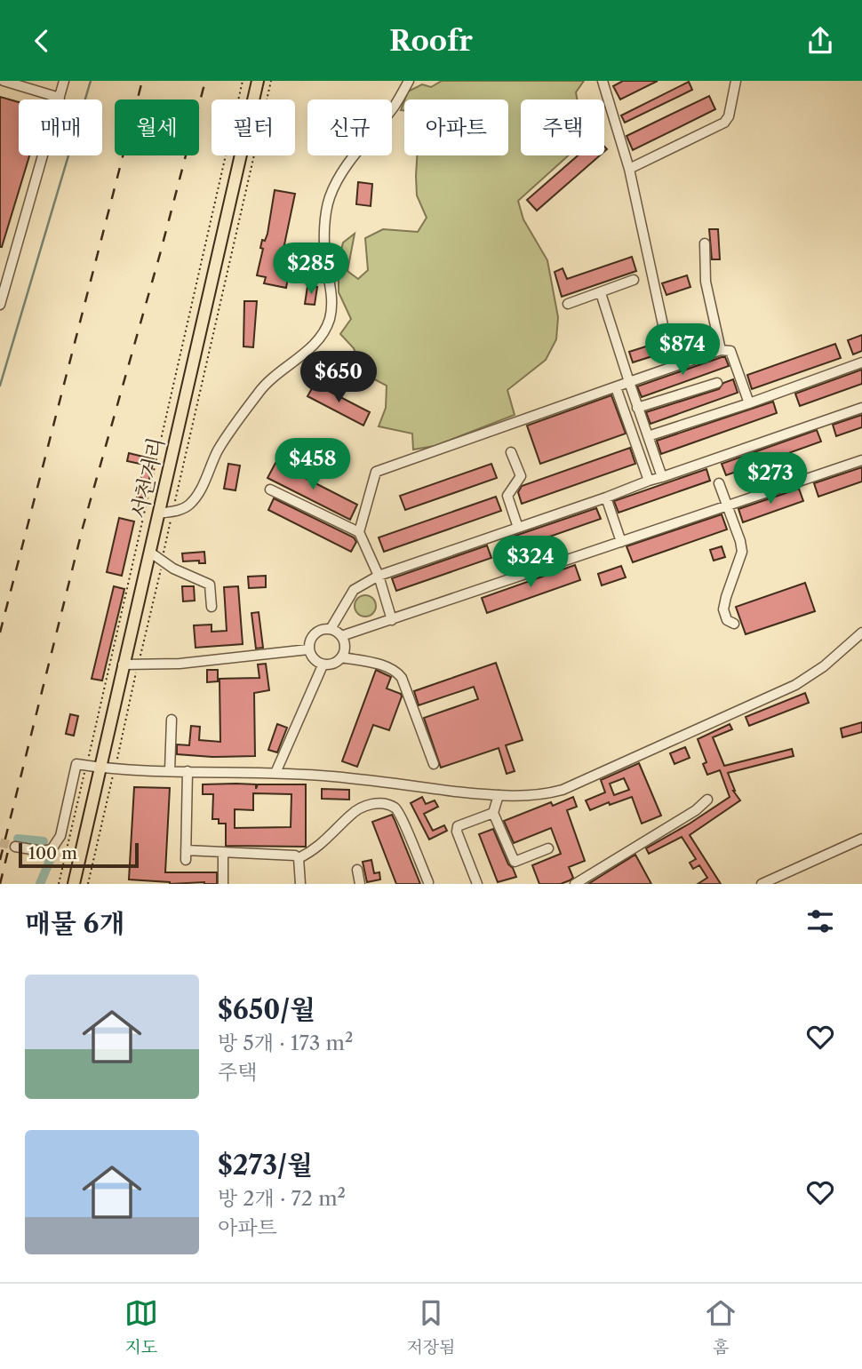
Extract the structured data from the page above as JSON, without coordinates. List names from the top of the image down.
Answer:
{
  "streets": {
    "main road": ["서천거리"]
  },
  "scale_bar": "100 m",
  "page": {
    "header": "Roofr",
    "chip": [
      "매매",
      "월세",
      "필터",
      "신규",
      "아파트",
      "주택"
    ],
    "price": [
      "$285",
      "$874",
      "$650",
      "$458",
      "$273",
      "$324"
    ],
    "scale": "100 m",
    "heading": "매물 6개",
    "list": [
      {
        "name": "$650/월",
        "note": "방 5개 · 173 m² · 주택"
      },
      {
        "name": "$273/월",
        "note": "방 2개 · 72 m² · 아파트"
      }
    ],
    "tabs": ["지도", "저장됨", "홈"]
  }
}
